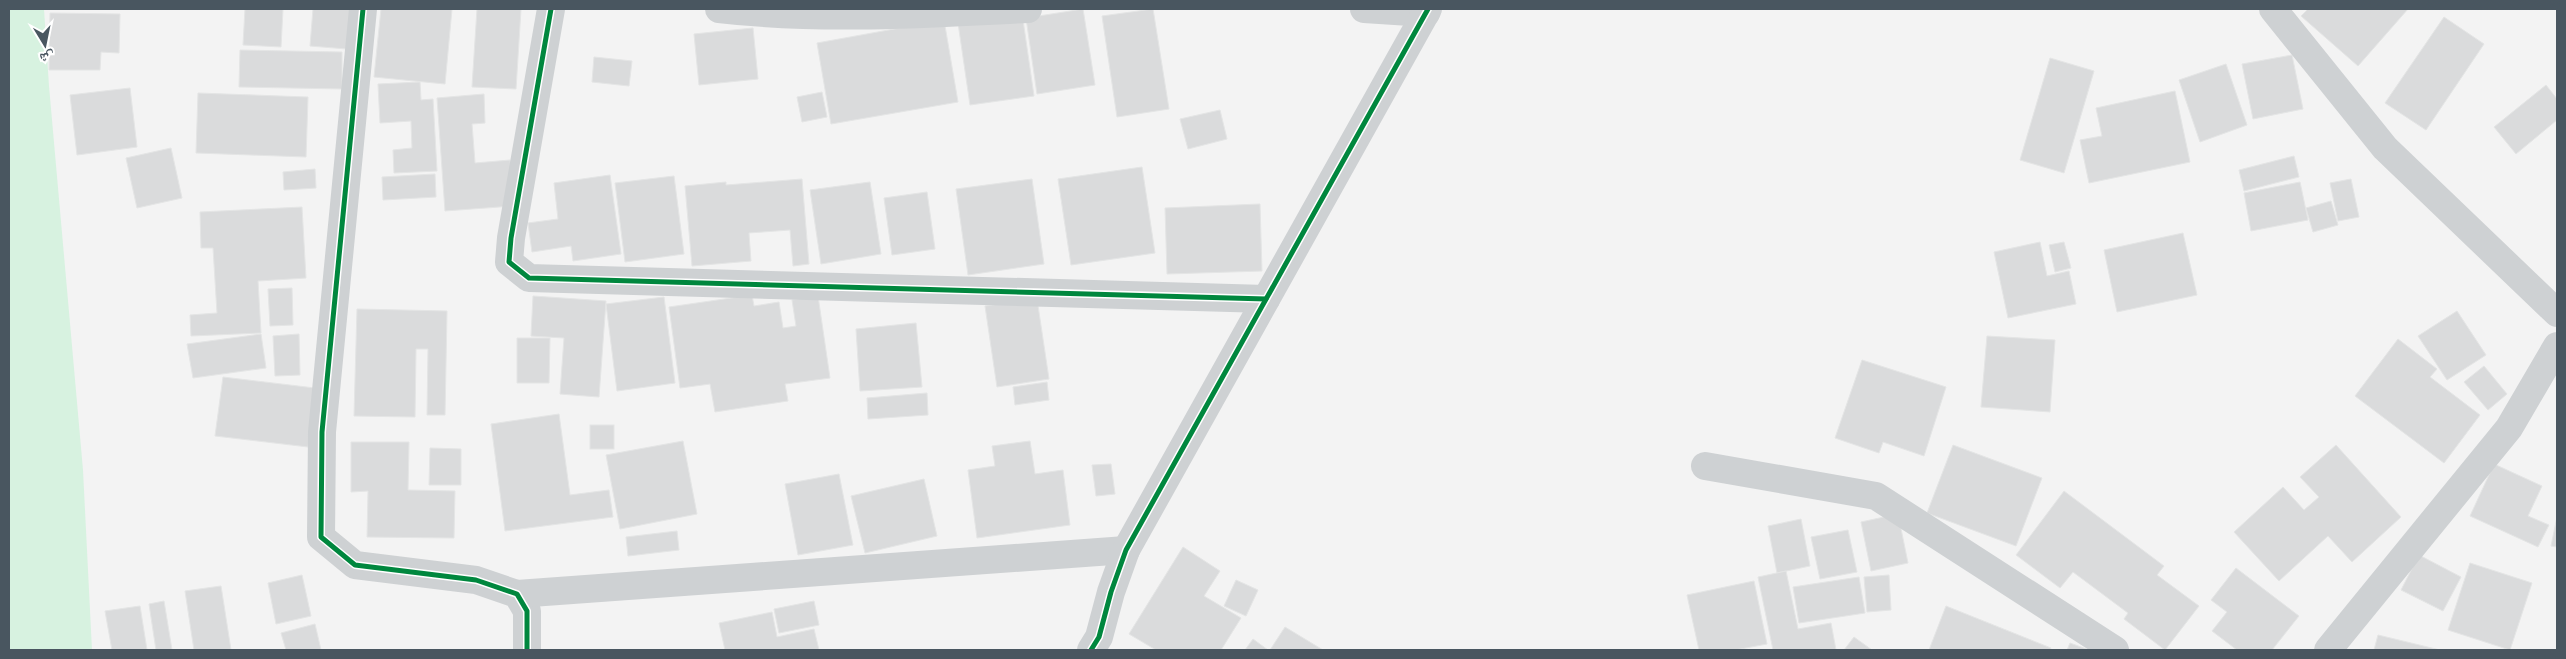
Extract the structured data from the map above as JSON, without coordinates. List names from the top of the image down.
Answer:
{
  "north": "bottom"
}
